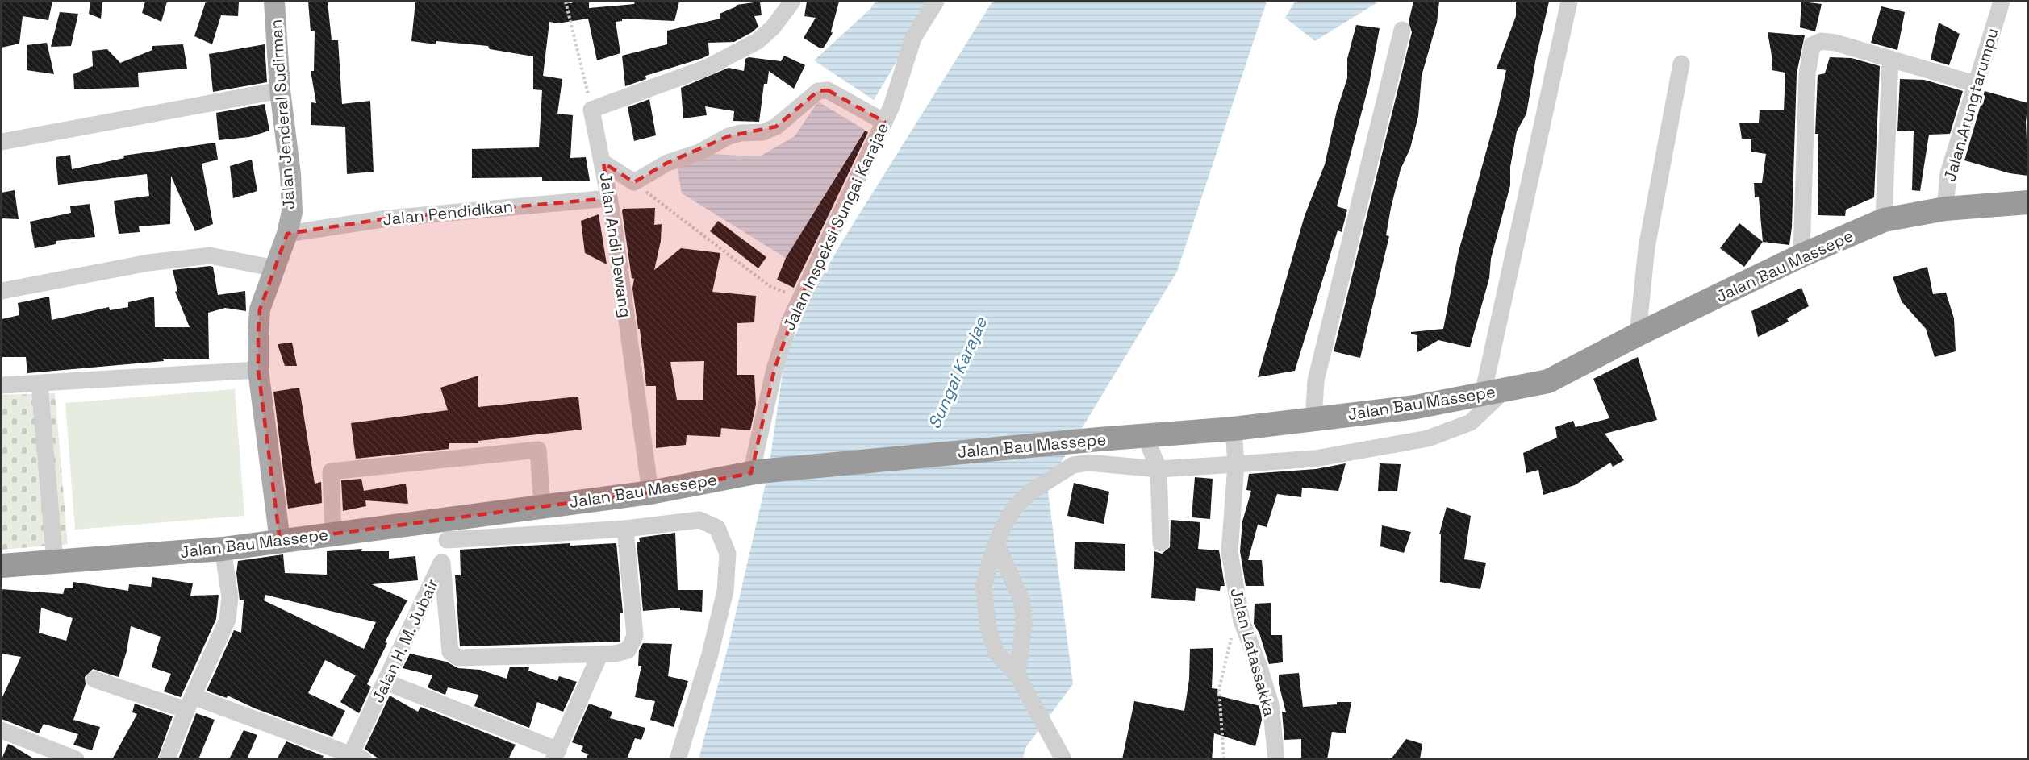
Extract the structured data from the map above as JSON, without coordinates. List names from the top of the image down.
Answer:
{
  "streets": {
    "highway": ["Jalan Bau Massepe"],
    "main road": ["Jalan Jenderal Sudirman"],
    "street": [
      "Jalan.Arungtarumpu",
      "Jalan Pendidikan",
      "Jalan Inspeksi Sungai Karajae",
      "Jalan Andi Dewang",
      "Jalan H. M. Jubair",
      "Jalan Latassakka"
    ]
  },
  "crossings": [
    ["Jalan.Arungtarumpu", "Jalan Bau Massepe"],
    ["Jalan Jenderal Sudirman", "Jalan Pendidikan"],
    ["Jalan Jenderal Sudirman", "Jalan Bau Massepe"],
    ["Jalan Pendidikan", "Jalan Andi Dewang"],
    ["Jalan Inspeksi Sungai Karajae", "Jalan Bau Massepe"],
    ["Jalan Andi Dewang", "Jalan Bau Massepe"],
    ["Jalan Bau Massepe", "Jalan H. M. Jubair"],
    ["Jalan Bau Massepe", "Jalan Latassakka"]
  ],
  "water": ["Sungai Karajae"]
}
